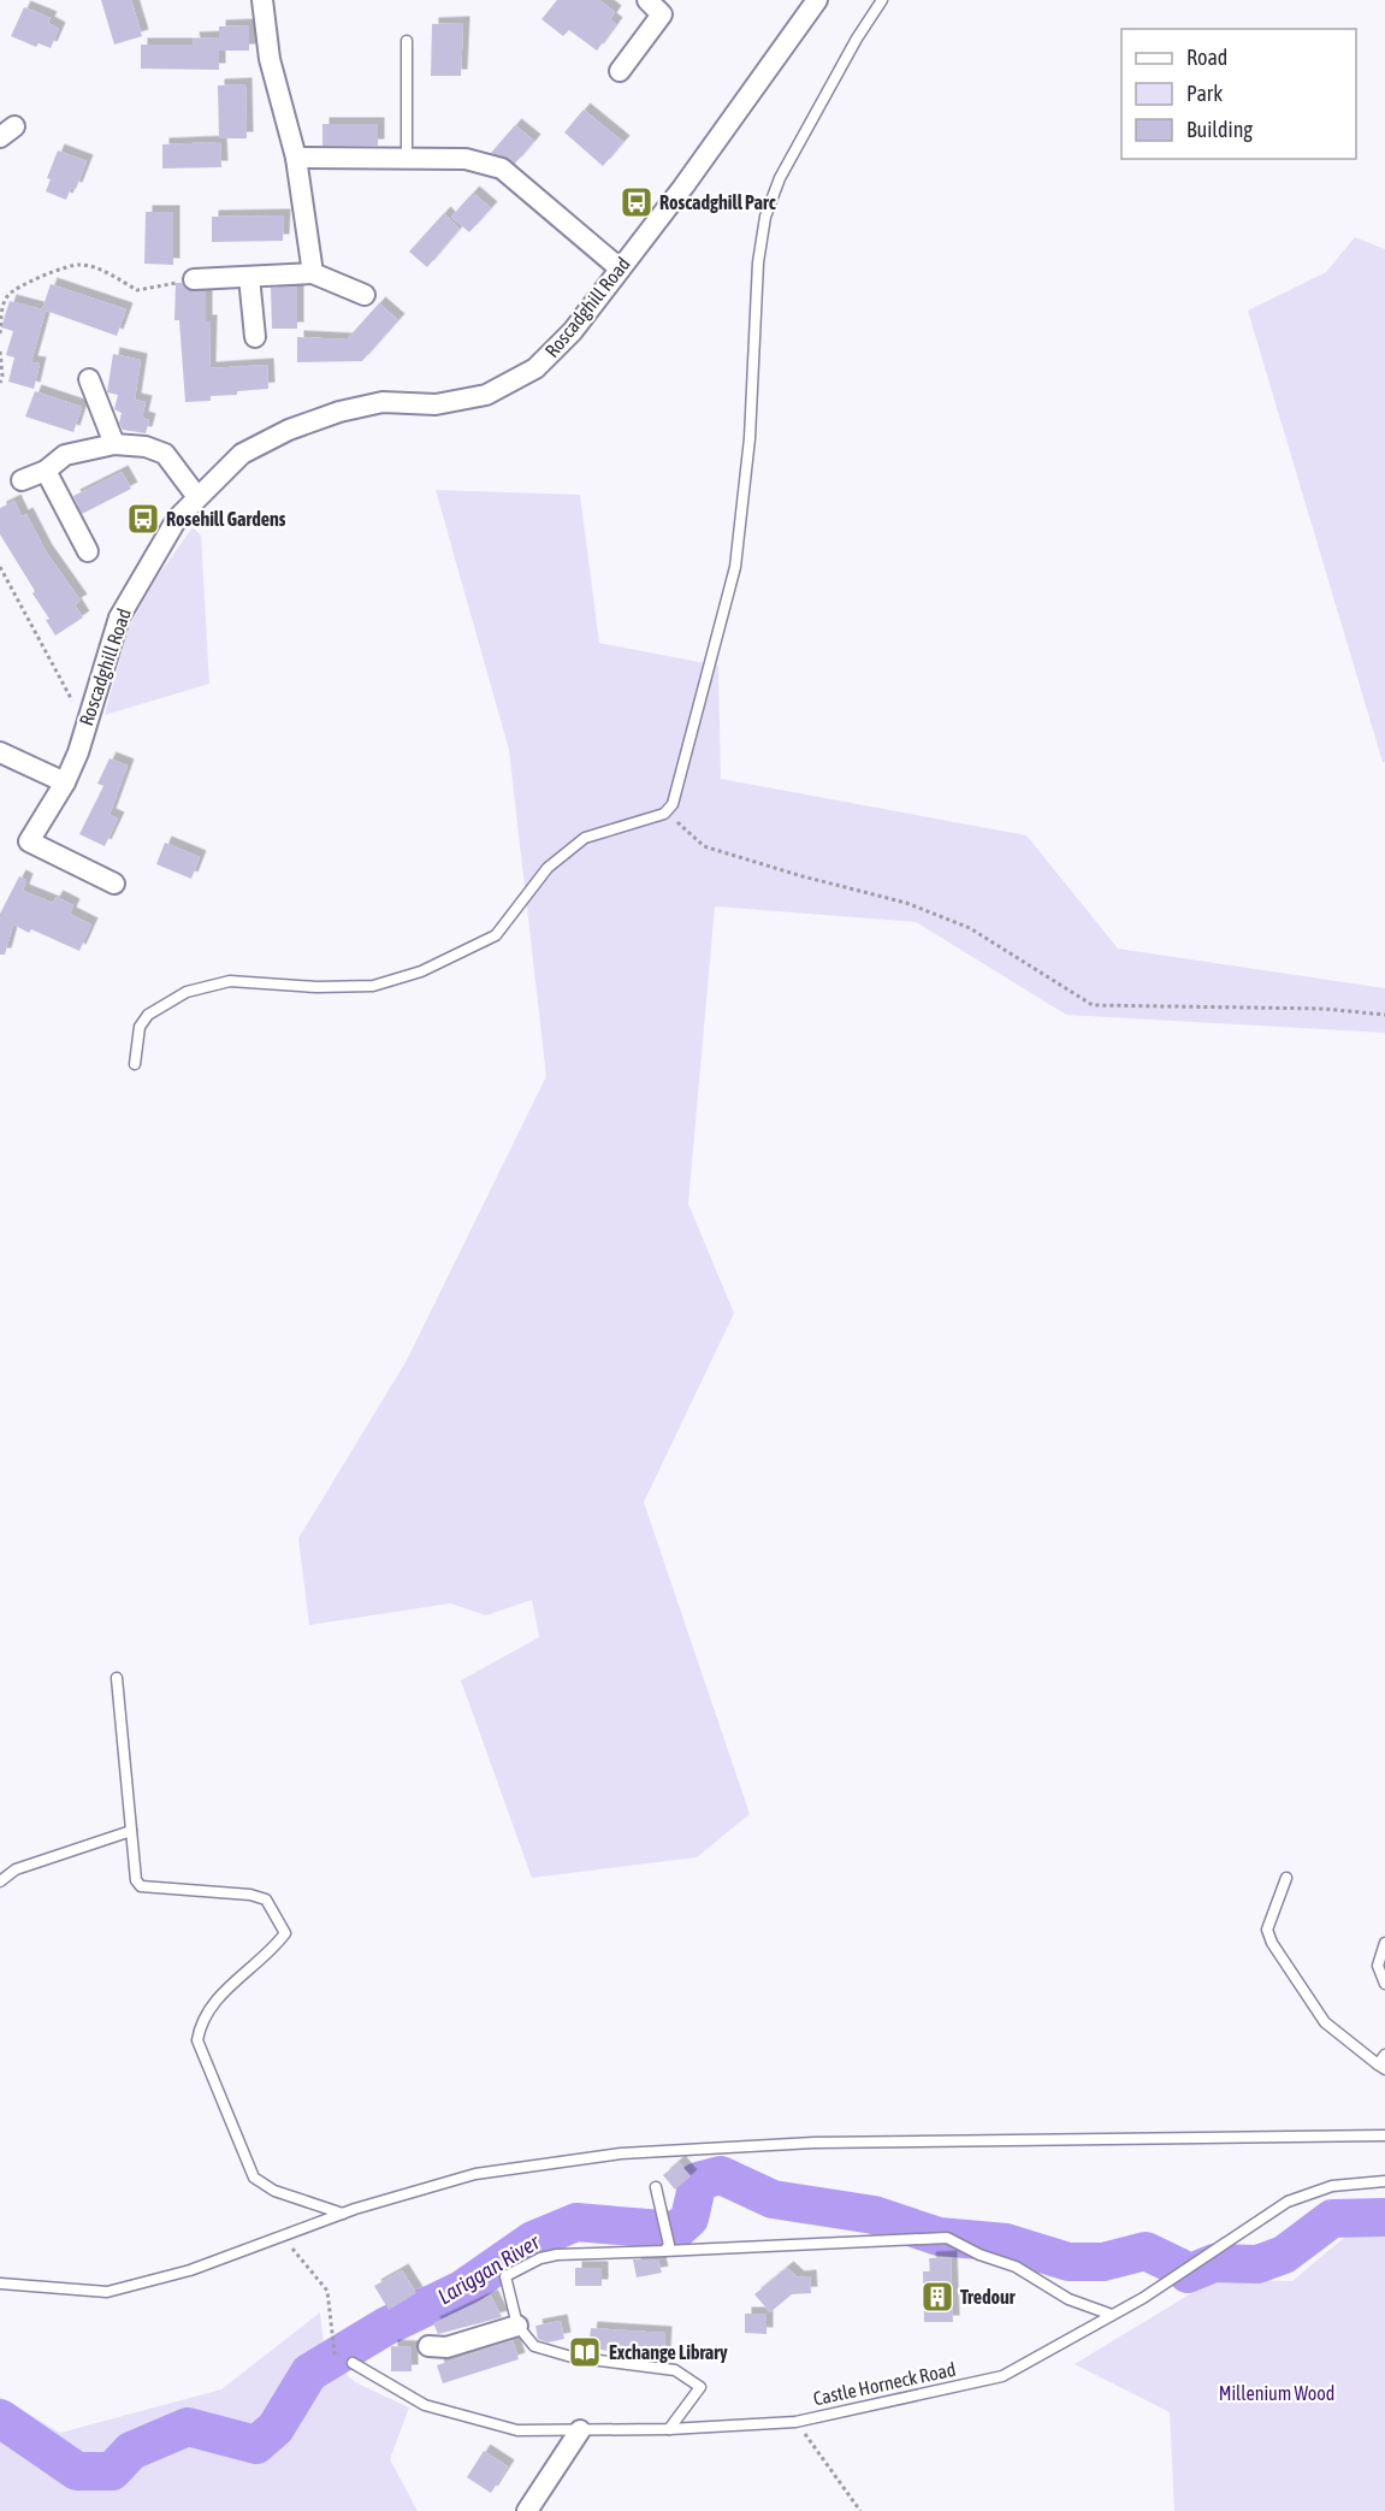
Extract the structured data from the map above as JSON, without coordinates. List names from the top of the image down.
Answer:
{
  "streets": {
    "street": ["Roscadghill Road"],
    "lane": ["Castle Horneck Road"]
  },
  "water": ["Lariggan River"],
  "parks": ["Millenium Wood"],
  "places": {
    "bus stop": ["Roscadghill Parc", "Rosehill Gardens"],
    "building": ["Tredour"],
    "library": ["Exchange Library"]
  },
  "legend": ["Road", "Park", "Building"]
}
